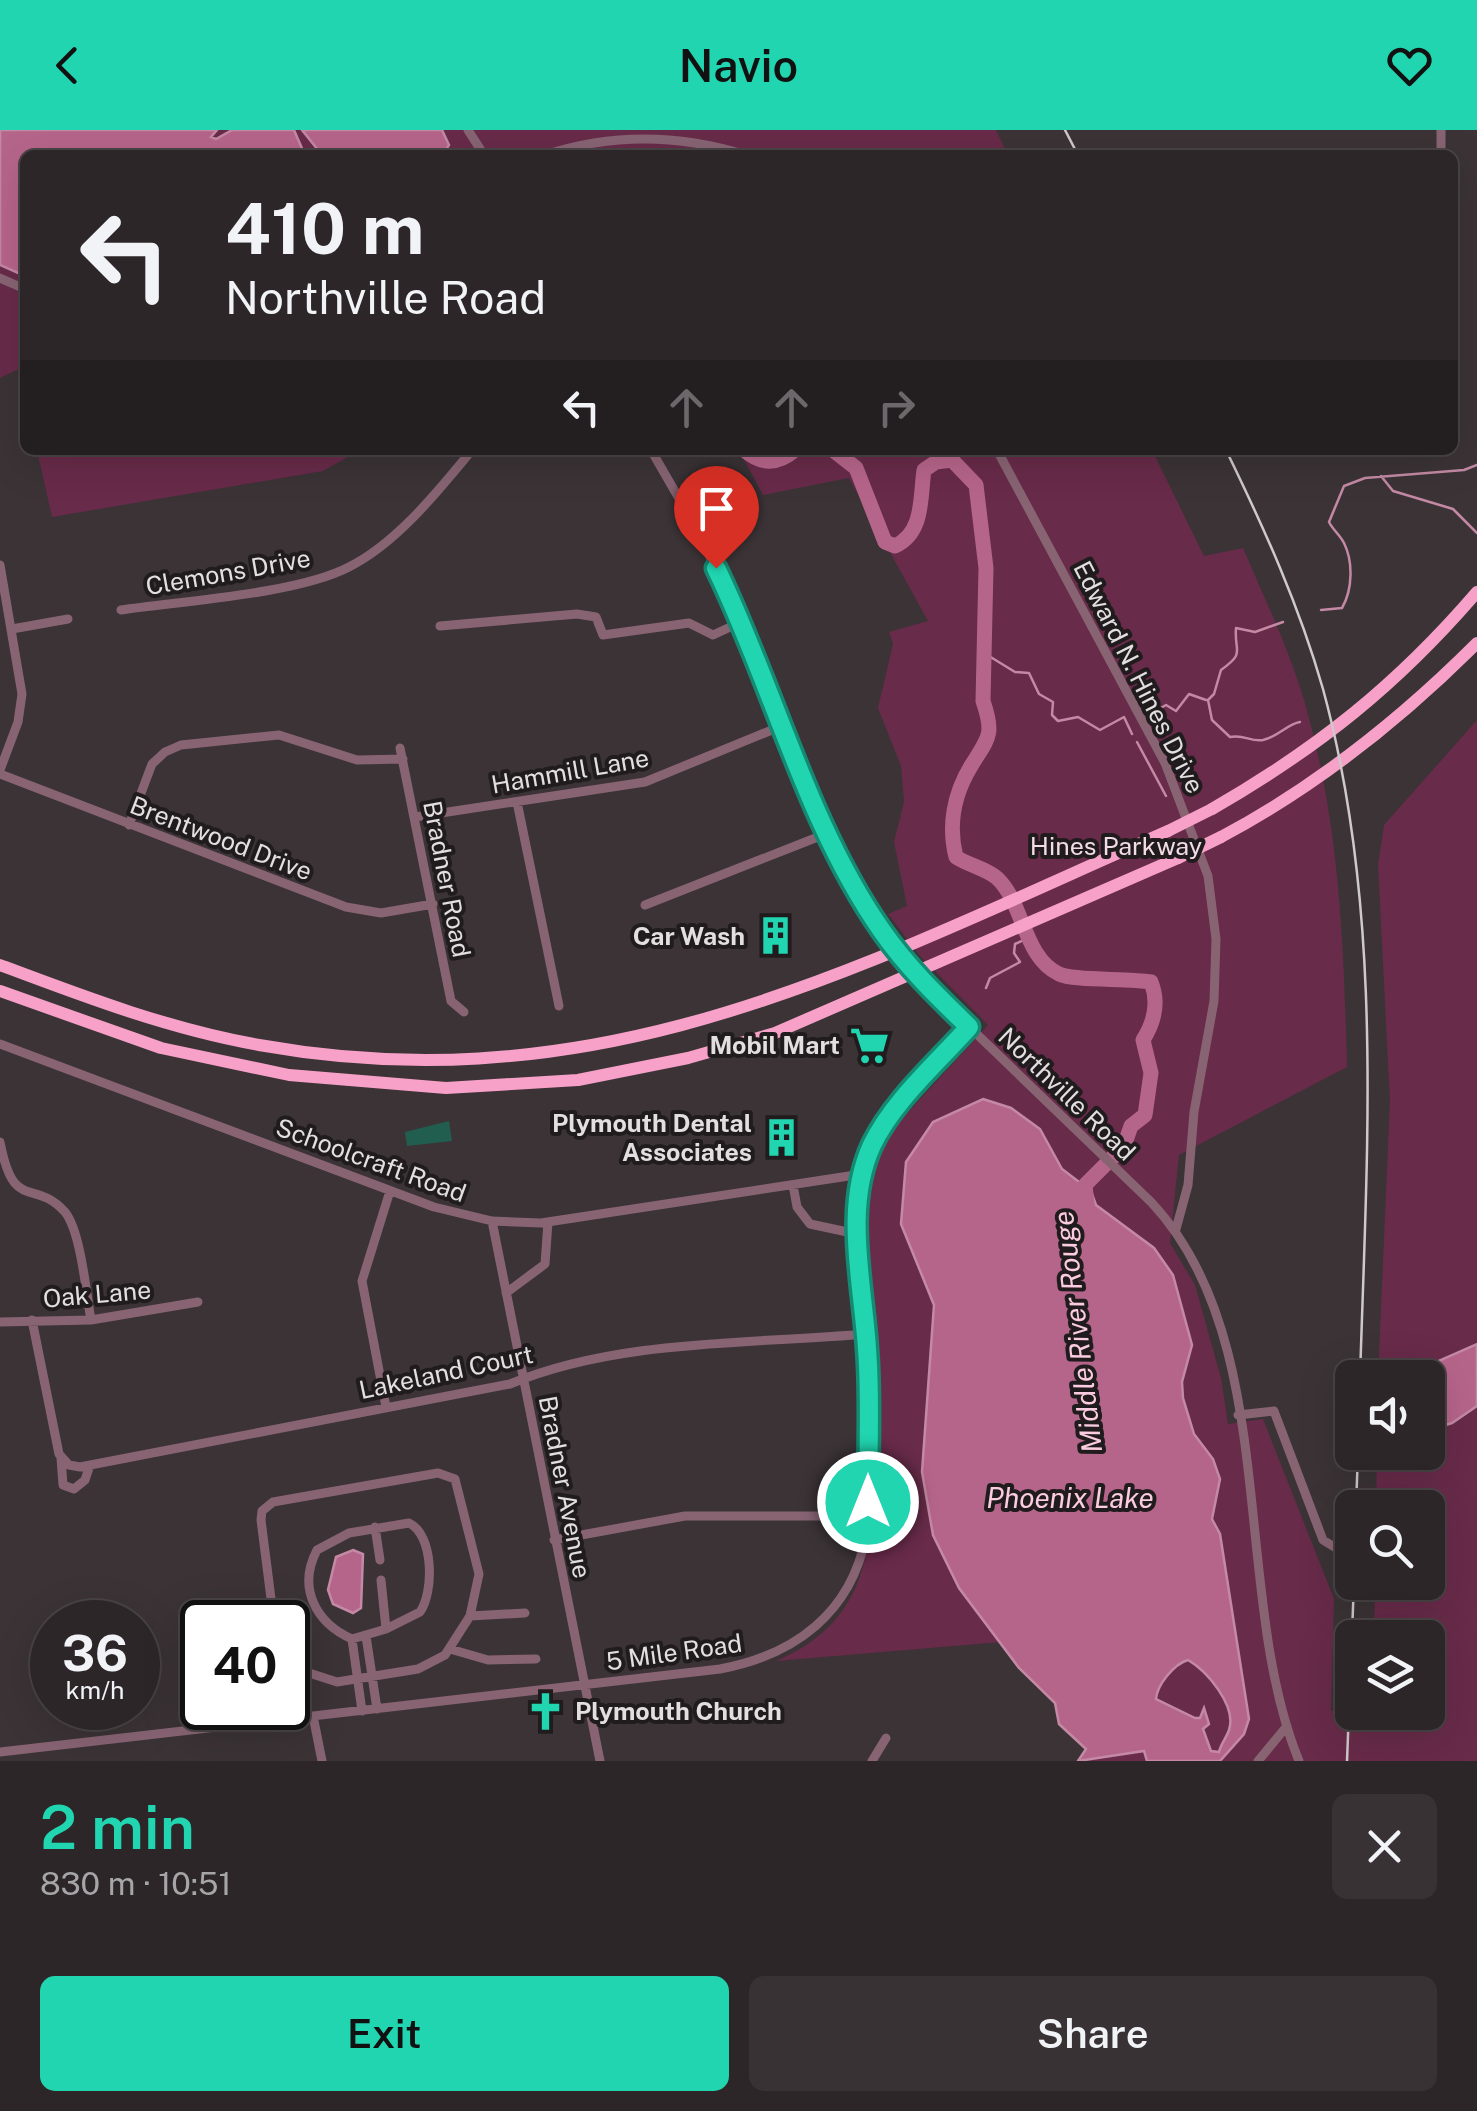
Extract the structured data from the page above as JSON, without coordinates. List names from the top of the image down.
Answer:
{
  "streets": {
    "street": [
      "Clemons Drive",
      "Edward N. Hines Drive",
      "Hammill Lane",
      "Brentwood Drive",
      "Bradner Road",
      "Northville Road",
      "Schoolcraft Road",
      "Oak Lane",
      "Lakeland Court",
      "Bradner Avenue",
      "5 Mile Road"
    ]
  },
  "crossings": [
    ["Edward N. Hines Drive", "Northville Road"],
    ["Hammill Lane", "Bradner Road"],
    ["Hammill Lane", "Northville Road"],
    ["Brentwood Drive", "Bradner Road"],
    ["Northville Road", "5 Mile Road"],
    ["Schoolcraft Road", "Bradner Avenue"],
    ["Schoolcraft Road", "5 Mile Road"],
    ["Lakeland Court", "Bradner Avenue"],
    ["Lakeland Court", "5 Mile Road"],
    ["Bradner Avenue", "5 Mile Road"]
  ],
  "water": ["Middle River Rouge", "Phoenix Lake"],
  "parks": ["Hines Parkway"],
  "places": {
    "building": ["Car Wash", "Plymouth Dental Associates"],
    "supermarket": ["Mobil Mart"],
    "church": ["Plymouth Church"]
  },
  "page": {
    "header": "Navio",
    "turn": ["410 m", "Northville Road"],
    "speed": "36 km/h",
    "limit": "40",
    "heading": ["2 min", "830 m · 10:51"],
    "buttons": ["Exit", "Share"]
  }
}
